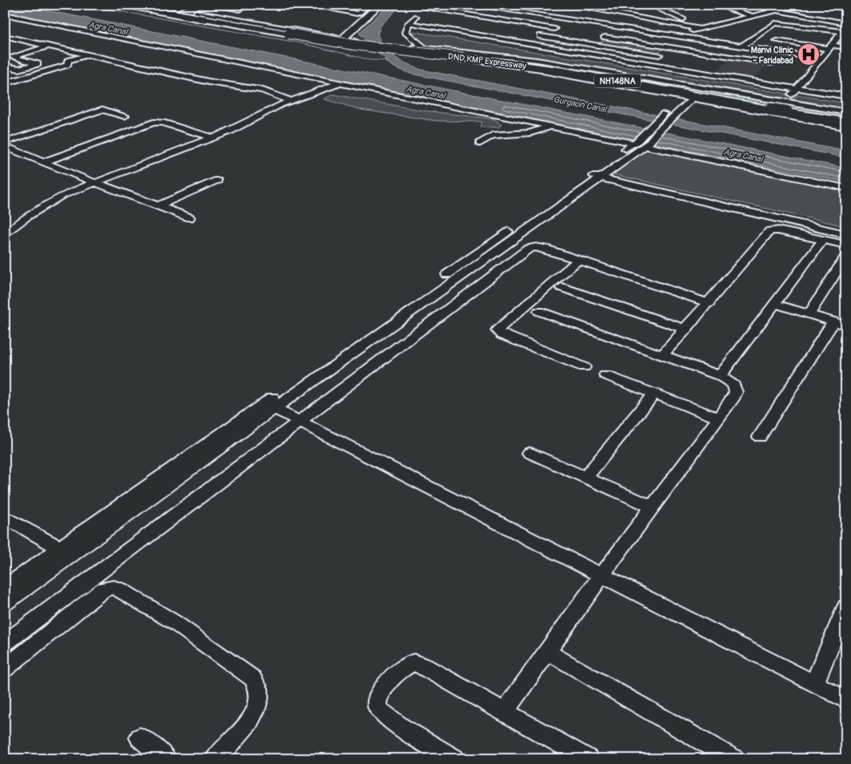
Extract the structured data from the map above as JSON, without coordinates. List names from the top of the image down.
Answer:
{
  "streets": {
    "highway": ["DND KMP Expressway", "NH148NA"]
  },
  "water": ["Agra Canal", "Gurgaon Canal"],
  "places": {
    "hospital": ["Manvi Clinic - Faridabad"]
  }
}
